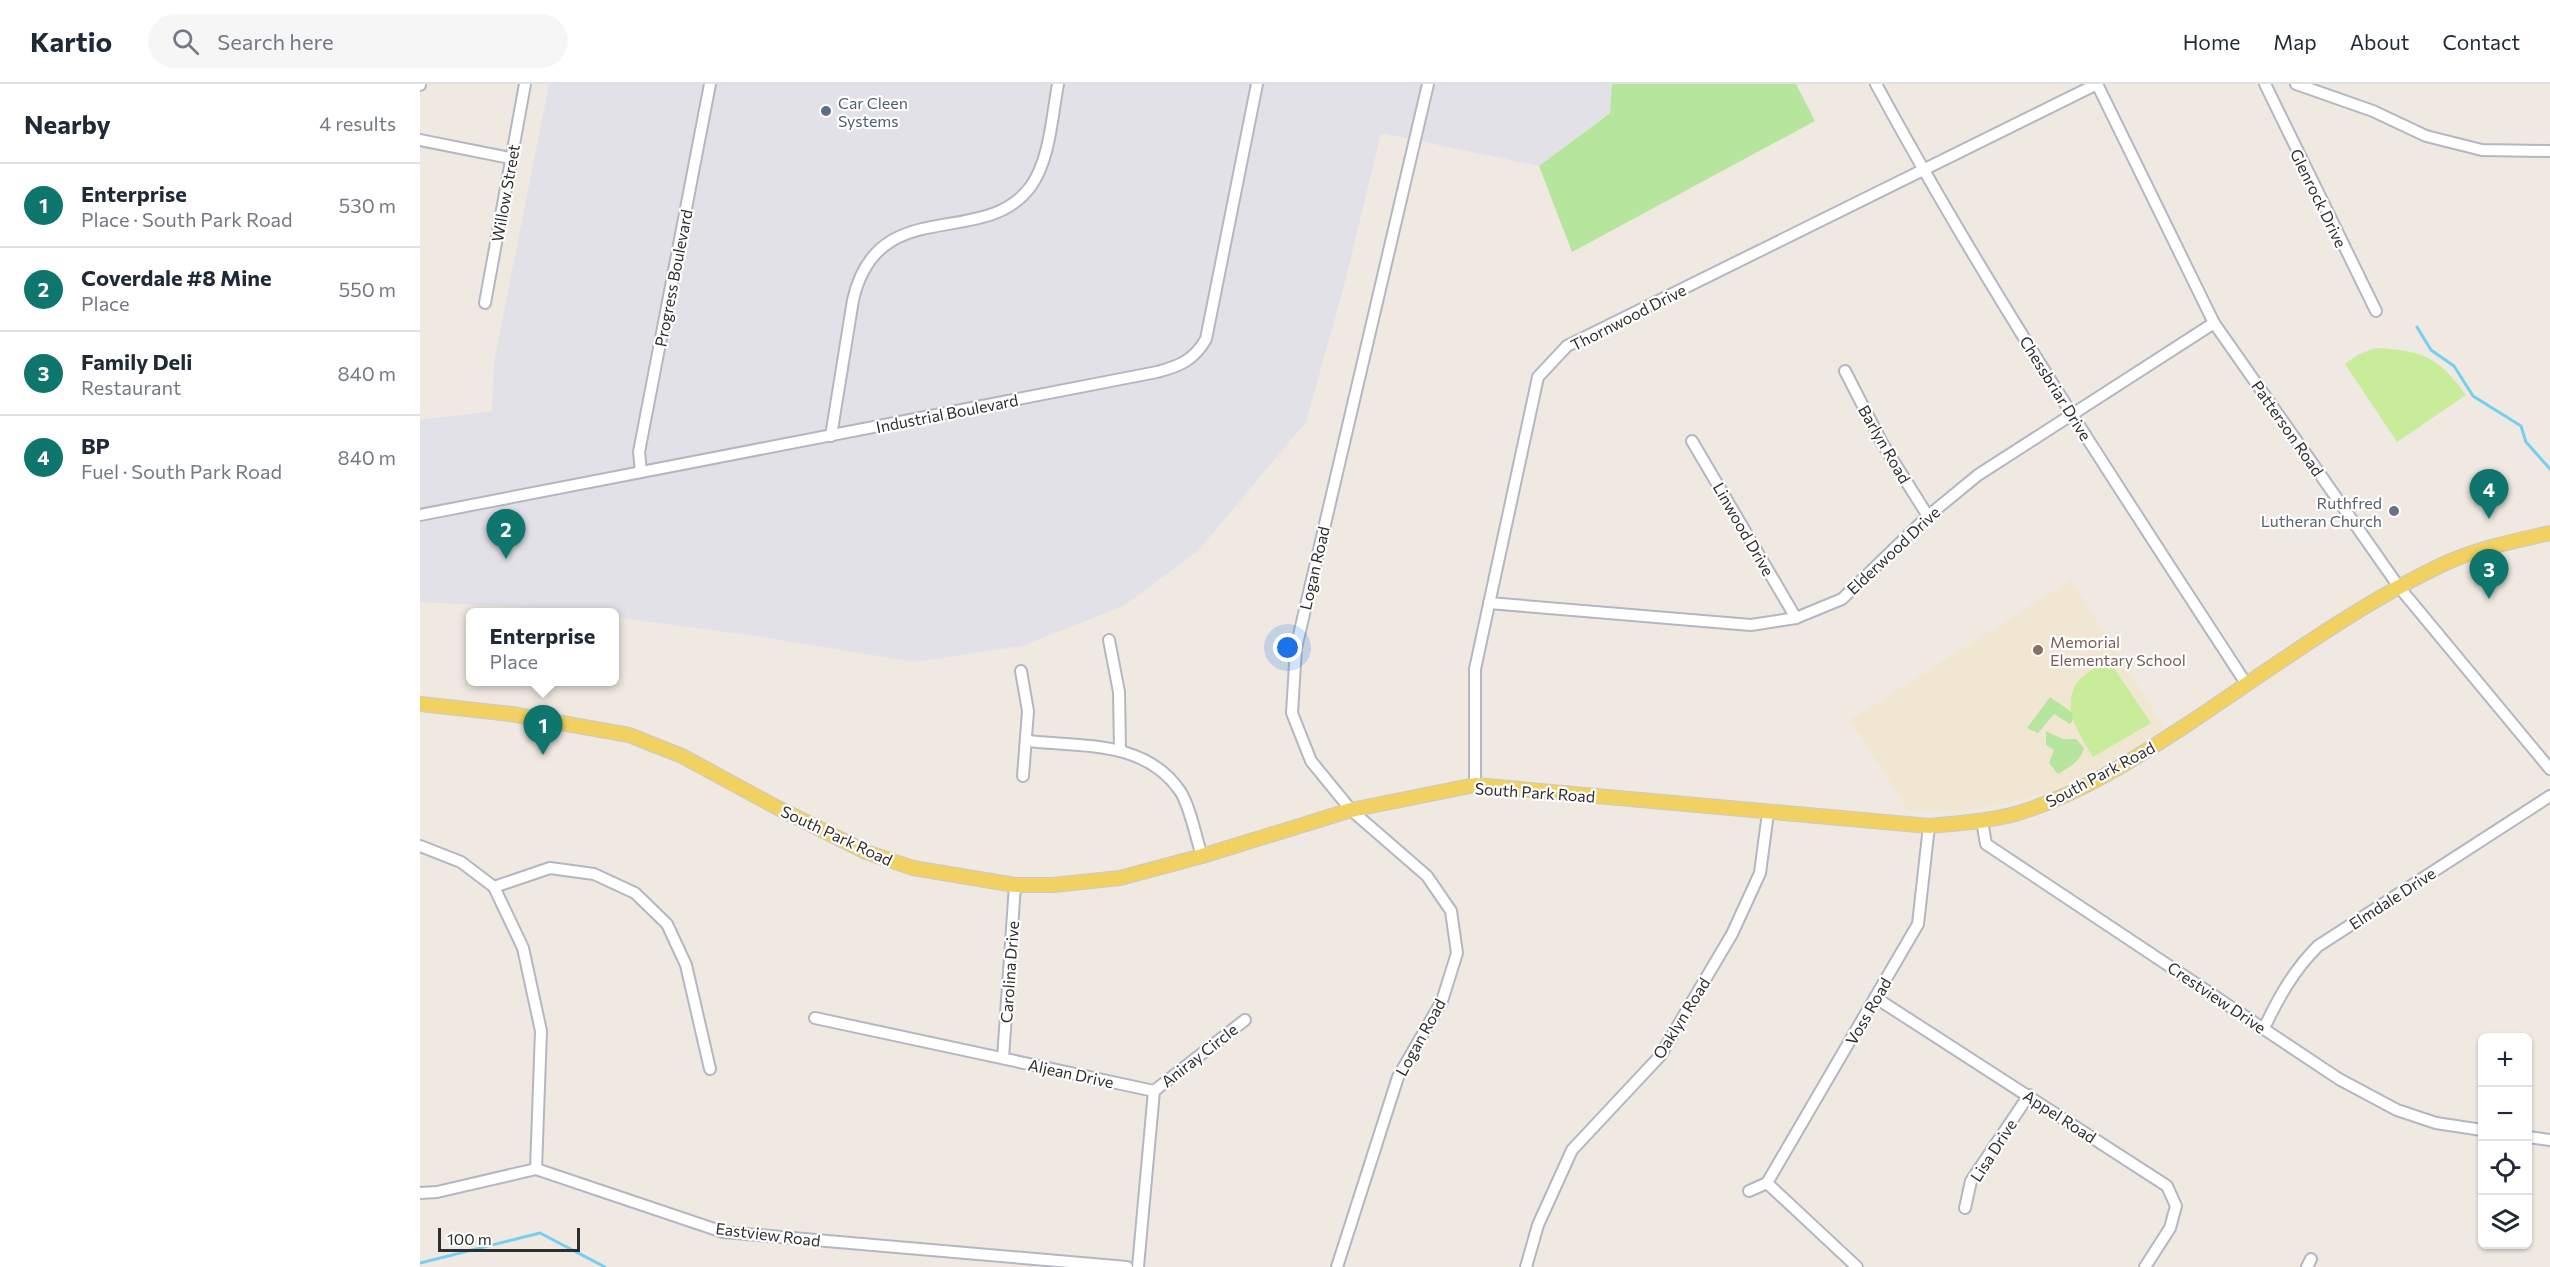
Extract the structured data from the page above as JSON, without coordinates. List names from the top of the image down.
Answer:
{
  "streets": {
    "main road": ["South Park Road"],
    "street": [
      "Willow Street",
      "Glenrock Drive",
      "Progress Boulevard",
      "Thornwood Drive",
      "Chessbriar Drive",
      "Industrial Boulevard",
      "Patterson Road",
      "Barlyn Road",
      "Linwood Drive",
      "Elderwood Drive",
      "Logan Road",
      "Elmdale Drive",
      "Carolina Drive",
      "Crestview Drive",
      "Voss Road",
      "Oaklyn Road",
      "Aniray Circle",
      "Aljean Drive",
      "Appel Road",
      "Lisa Drive",
      "Eastview Road"
    ]
  },
  "crossings": [
    ["Progress Boulevard", "Industrial Boulevard"],
    ["Thornwood Drive", "Chessbriar Drive"],
    ["Thornwood Drive", "Patterson Road"],
    ["Thornwood Drive", "Elderwood Drive"],
    ["Thornwood Drive", "South Park Road"],
    ["Chessbriar Drive", "Elderwood Drive"],
    ["Chessbriar Drive", "South Park Road"],
    ["Patterson Road", "Elderwood Drive"],
    ["Patterson Road", "South Park Road"],
    ["Barlyn Road", "Elderwood Drive"],
    ["Linwood Drive", "Elderwood Drive"],
    ["Logan Road", "South Park Road"],
    ["South Park Road", "Carolina Drive"],
    ["South Park Road", "Crestview Drive"],
    ["South Park Road", "Voss Road"],
    ["South Park Road", "Oaklyn Road"],
    ["Elmdale Drive", "Crestview Drive"],
    ["Carolina Drive", "Aljean Drive"],
    ["Voss Road", "Appel Road"],
    ["Aniray Circle", "Aljean Drive"],
    ["Appel Road", "Lisa Drive"]
  ],
  "places": ["Car Cleen Systems", "Ruthfred Lutheran Church", "Memorial Elementary School"],
  "scale_bar": "100 m",
  "page": {
    "header": "Kartio",
    "search": "Search here",
    "nav": [
      "Home",
      "Map",
      "About",
      "Contact"
    ],
    "heading": ["Nearby", "4 results"],
    "list": [
      {
        "mark": "1",
        "name": "Enterprise",
        "note": "Place · South Park Road",
        "value": "530 m"
      },
      {
        "mark": "2",
        "name": "Coverdale #8 Mine",
        "note": "Place",
        "value": "550 m"
      },
      {
        "mark": "3",
        "name": "Family Deli",
        "note": "Restaurant",
        "value": "840 m"
      },
      {
        "mark": "4",
        "name": "BP",
        "note": "Fuel · South Park Road",
        "value": "840 m"
      }
    ],
    "pins": [
      "4",
      "2",
      "3",
      "1"
    ],
    "popup": ["Enterprise", "Place"],
    "map_buttons": ["+", "−"],
    "scale": "100 m"
  }
}
